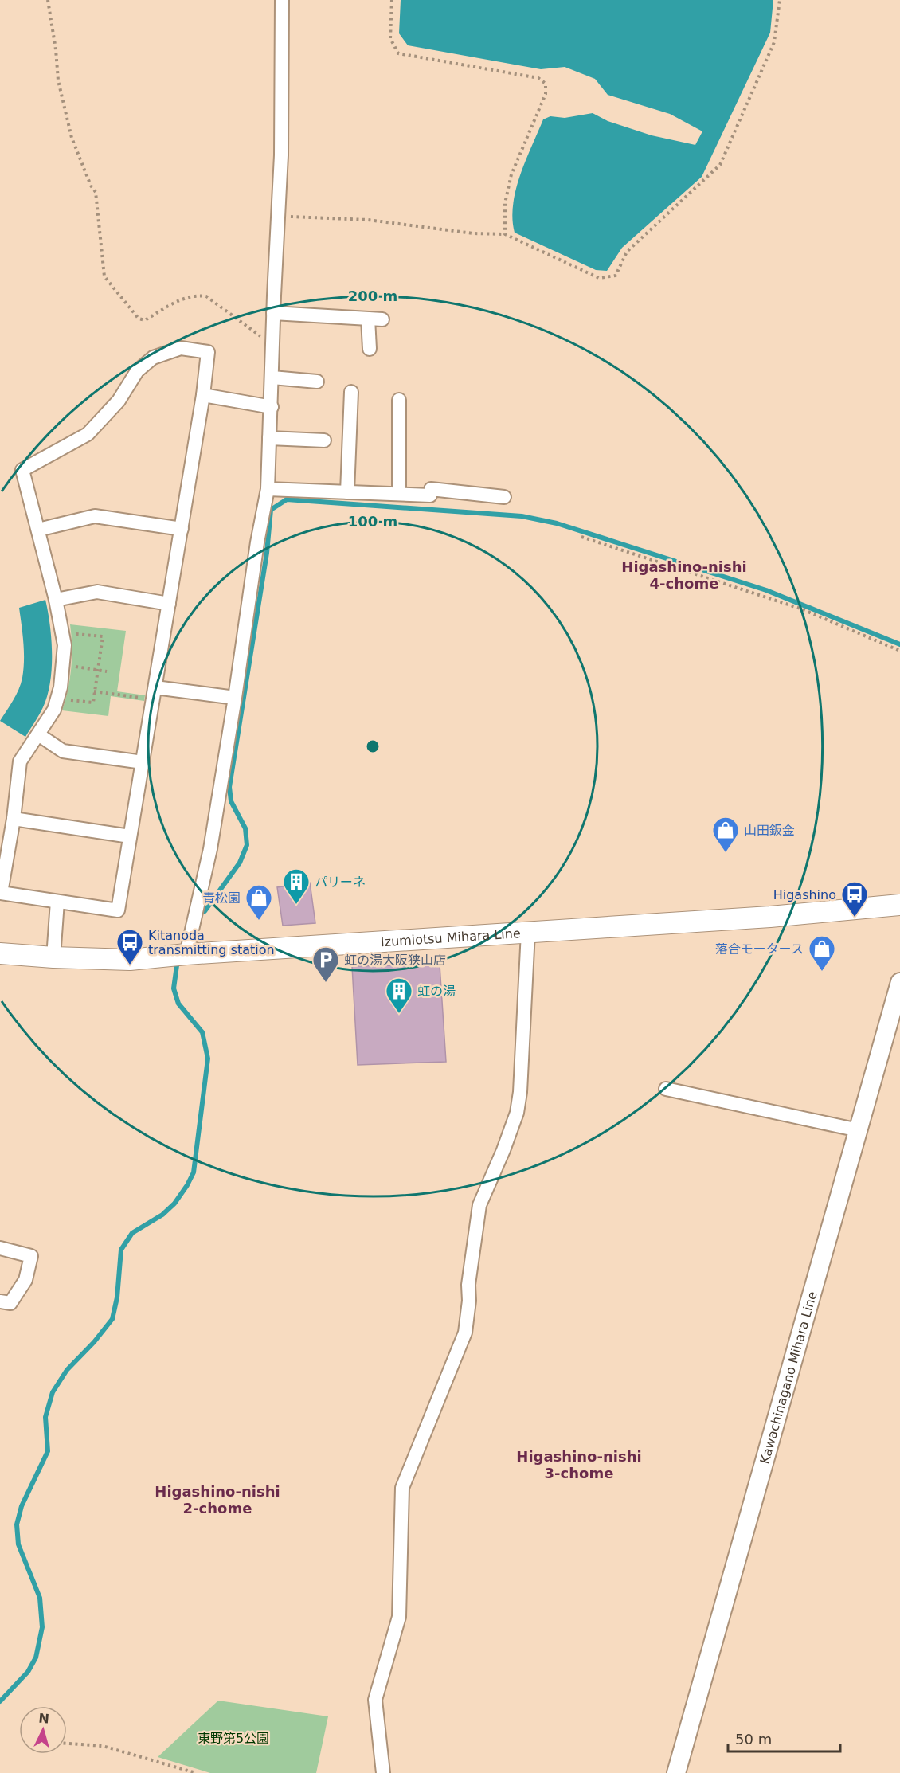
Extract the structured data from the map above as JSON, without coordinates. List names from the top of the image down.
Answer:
{
  "streets": {
    "main road": ["Izumiotsu Mihara Line", "Kawachinagano Mihara Line"]
  },
  "districts": ["Higashino-nishi 4-chome", "Higashino-nishi 3-chome", "Higashino-nishi 2-chome"],
  "parks": ["東野第5公園"],
  "places": {
    "shop": ["山田鈑金", "青松園", "落合モータース"],
    "building": ["パリーネ", "虹の湯"],
    "bus stop": ["Higashino", "Kitanoda transmitting station"],
    "parking": ["虹の湯大阪狭山店"]
  },
  "scale_bar": "50 m",
  "north": "top",
  "rings": ["200 m", "100 m"]
}
